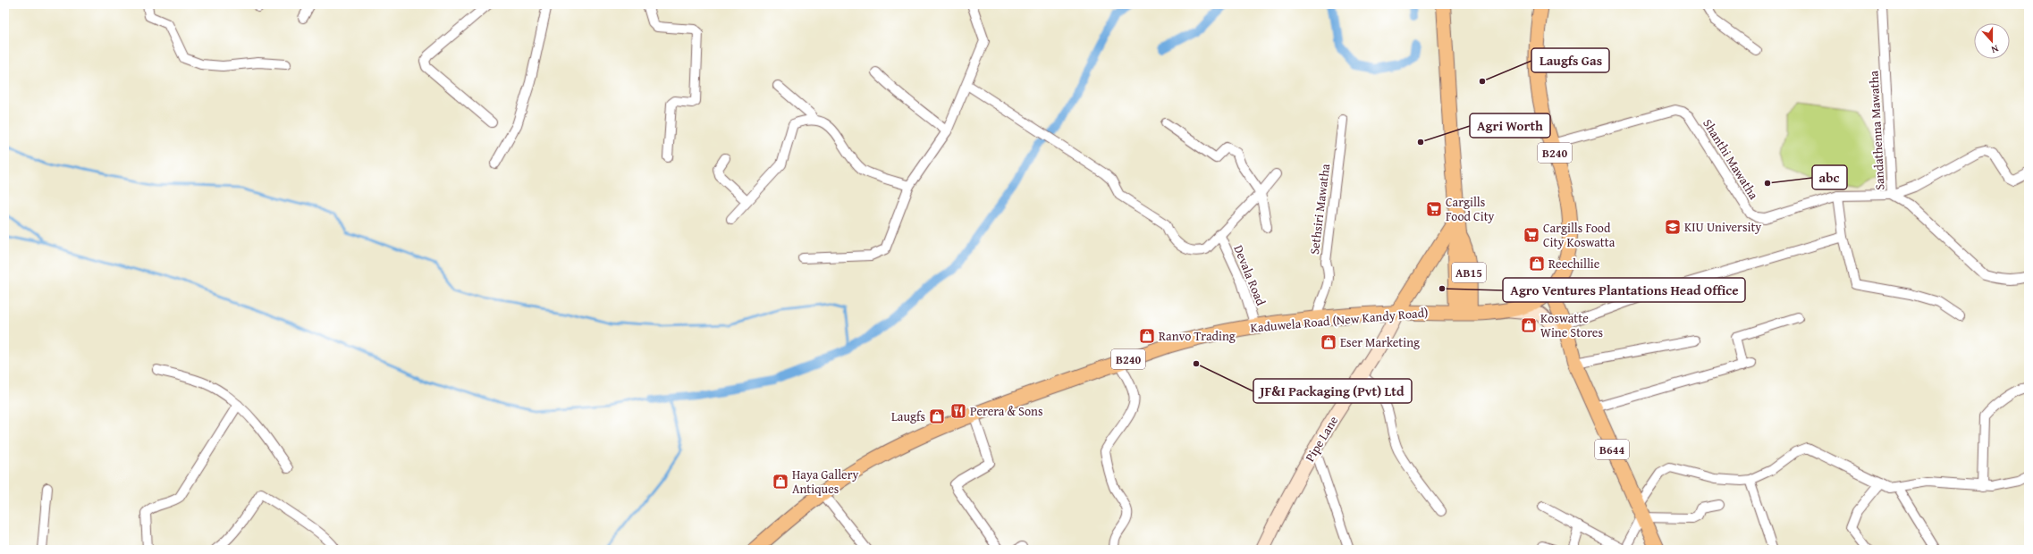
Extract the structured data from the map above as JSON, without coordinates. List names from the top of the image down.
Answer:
{
  "streets": {
    "main road": [
      "B240",
      "AB15",
      "Kaduwela Road (New Kandy Road)",
      "B644"
    ],
    "street": [
      "Sandathenna Mawatha",
      "Shanthi Mawatha",
      "Sethsiri Mawatha",
      "Devala Road",
      "Pipe Lane"
    ]
  },
  "crossings": [
    ["Sandathenna Mawatha", "Shanthi Mawatha"],
    ["Shanthi Mawatha", "Kaduwela Road (New Kandy Road)"],
    ["Sethsiri Mawatha", "Kaduwela Road (New Kandy Road)"],
    ["AB15", "Kaduwela Road (New Kandy Road)"],
    ["Devala Road", "Kaduwela Road (New Kandy Road)"],
    ["Kaduwela Road (New Kandy Road)", "Pipe Lane"],
    ["Kaduwela Road (New Kandy Road)", "B644"]
  ],
  "places": {
    "other": [
      "Laugfs Gas",
      "Agri Worth",
      "abc",
      "Agro Ventures Plantations Head Office",
      "JF&I Packaging (Pvt) Ltd"
    ],
    "supermarket": ["Cargills Food City", "Cargills Food City Koswatta"],
    "school or university": ["KIU University"],
    "shop": [
      "Reechillie",
      "Koswatte Wine Stores",
      "Ranvo Trading",
      "Eser Marketing",
      "Laugfs",
      "Haya Gallery Antiques"
    ],
    "restaurant": ["Perera & Sons"]
  },
  "north": "bottom"
}
